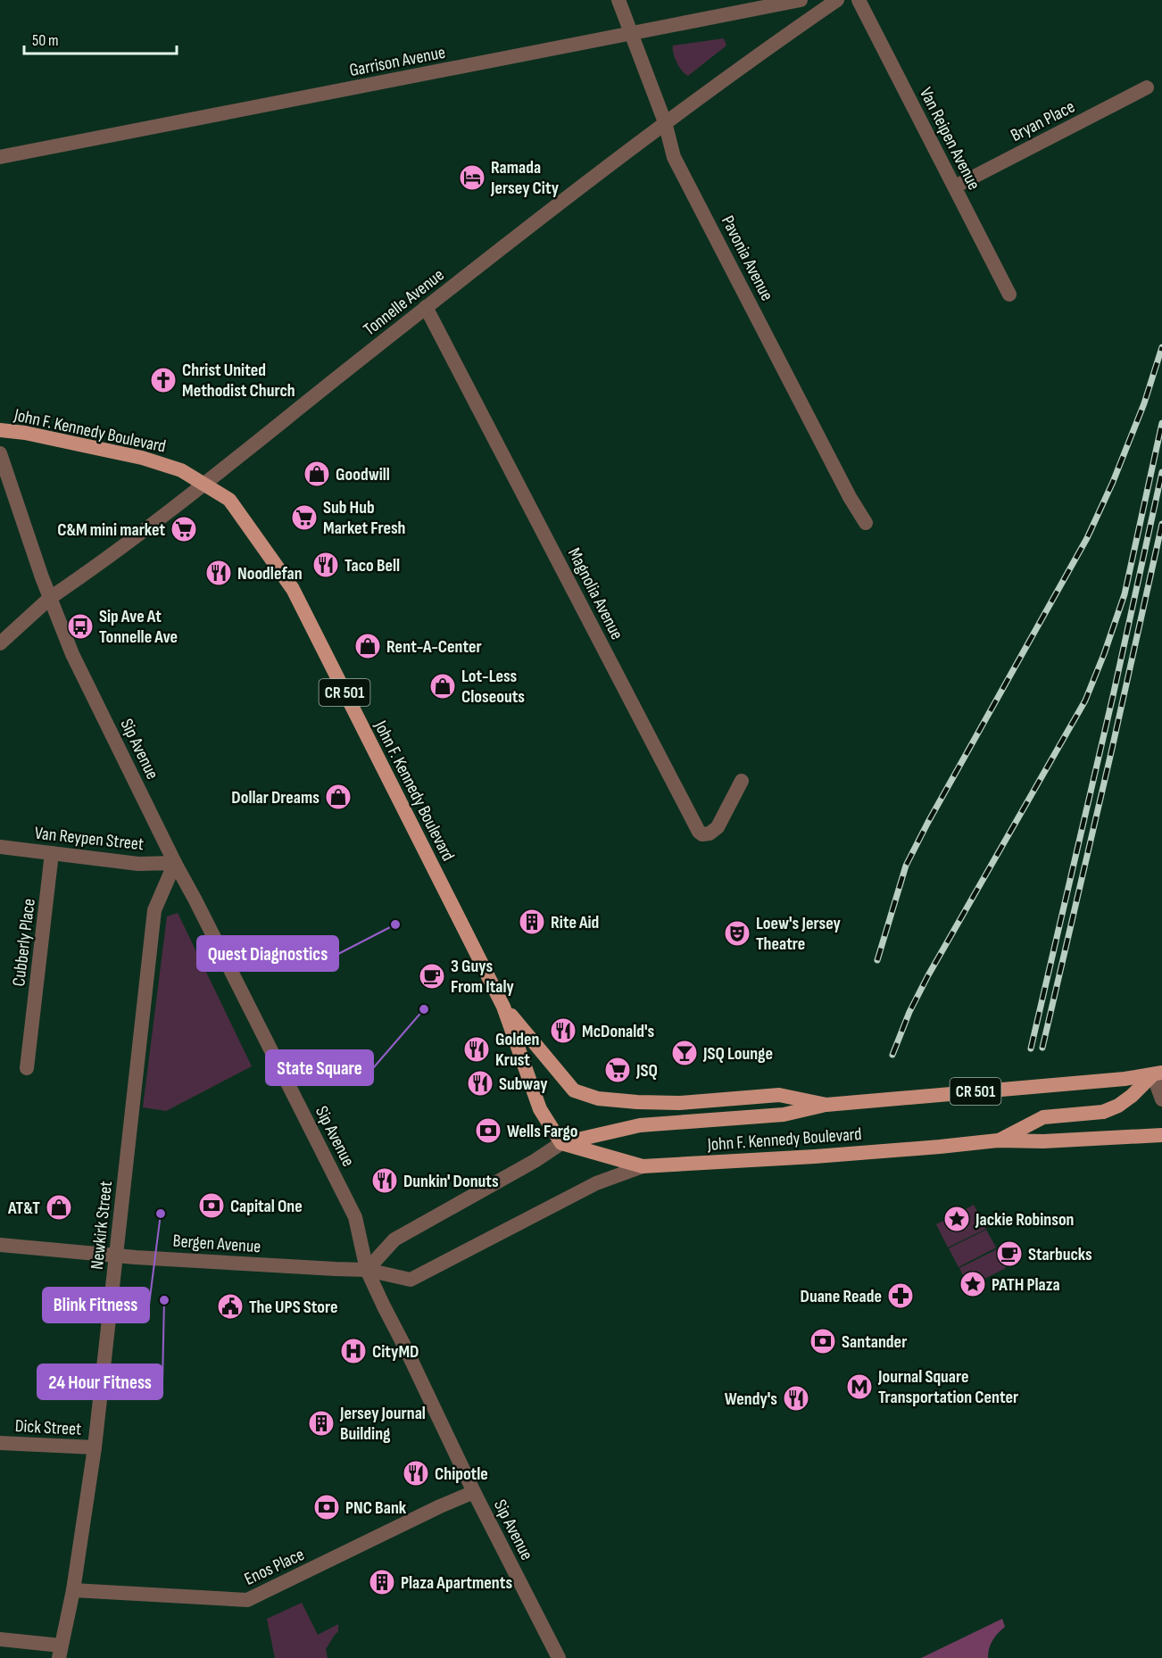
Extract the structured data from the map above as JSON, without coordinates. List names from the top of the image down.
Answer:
{
  "streets": {
    "main road": ["John F. Kennedy Boulevard", "CR 501"],
    "street": [
      "Garrison Avenue",
      "Bryan Place",
      "Van Reipen Avenue",
      "Pavonia Avenue",
      "Tonnelle Avenue",
      "Magnolia Avenue",
      "Sip Avenue",
      "Van Reypen Street",
      "Cubberly Place",
      "Newkirk Street",
      "Bergen Avenue",
      "Dick Street",
      "Enos Place"
    ]
  },
  "crossings": [
    ["Garrison Avenue", "Pavonia Avenue"],
    ["Bryan Place", "Van Reipen Avenue"],
    ["Pavonia Avenue", "Tonnelle Avenue"],
    ["Tonnelle Avenue", "John F. Kennedy Boulevard"],
    ["Tonnelle Avenue", "Magnolia Avenue"],
    ["Tonnelle Avenue", "Sip Avenue"],
    ["John F. Kennedy Boulevard", "Bergen Avenue"],
    ["Sip Avenue", "Van Reypen Street"],
    ["Sip Avenue", "Newkirk Street"],
    ["Sip Avenue", "Bergen Avenue"],
    ["Sip Avenue", "Enos Place"],
    ["Van Reypen Street", "Cubberly Place"],
    ["Van Reypen Street", "Newkirk Street"],
    ["Newkirk Street", "Bergen Avenue"],
    ["Newkirk Street", "Dick Street"],
    ["Newkirk Street", "Enos Place"]
  ],
  "places": {
    "hotel": ["Ramada Jersey City"],
    "church": ["Christ United Methodist Church"],
    "shop": [
      "Goodwill",
      "Rent-A-Center",
      "Lot-Less Closeouts",
      "Dollar Dreams",
      "AT&T"
    ],
    "supermarket": ["Sub Hub Market Fresh", "C&M mini market", "JSQ"],
    "restaurant": [
      "Taco Bell",
      "Noodlefan",
      "McDonald's",
      "Golden Krust",
      "Subway",
      "Dunkin' Donuts",
      "Wendy's",
      "Chipotle"
    ],
    "bus stop": ["Sip Ave At Tonnelle Ave"],
    "building": ["Rite Aid", "Jersey Journal Building", "Plaza Apartments"],
    "other": [
      "Quest Diagnostics",
      "State Square",
      "Blink Fitness",
      "24 Hour Fitness"
    ],
    "theatre": ["Loew's Jersey Theatre"],
    "cafe": ["3 Guys From Italy", "Starbucks"],
    "bar": ["JSQ Lounge"],
    "bank": [
      "Wells Fargo",
      "Capital One",
      "Santander",
      "PNC Bank"
    ],
    "place": ["Jackie Robinson", "PATH Plaza"],
    "pharmacy": ["Duane Reade"],
    "public building": ["The UPS Store"],
    "hospital": ["CityMD"],
    "metro station": ["Journal Square Transportation Center"]
  },
  "scale_bar": "50 m"
}
